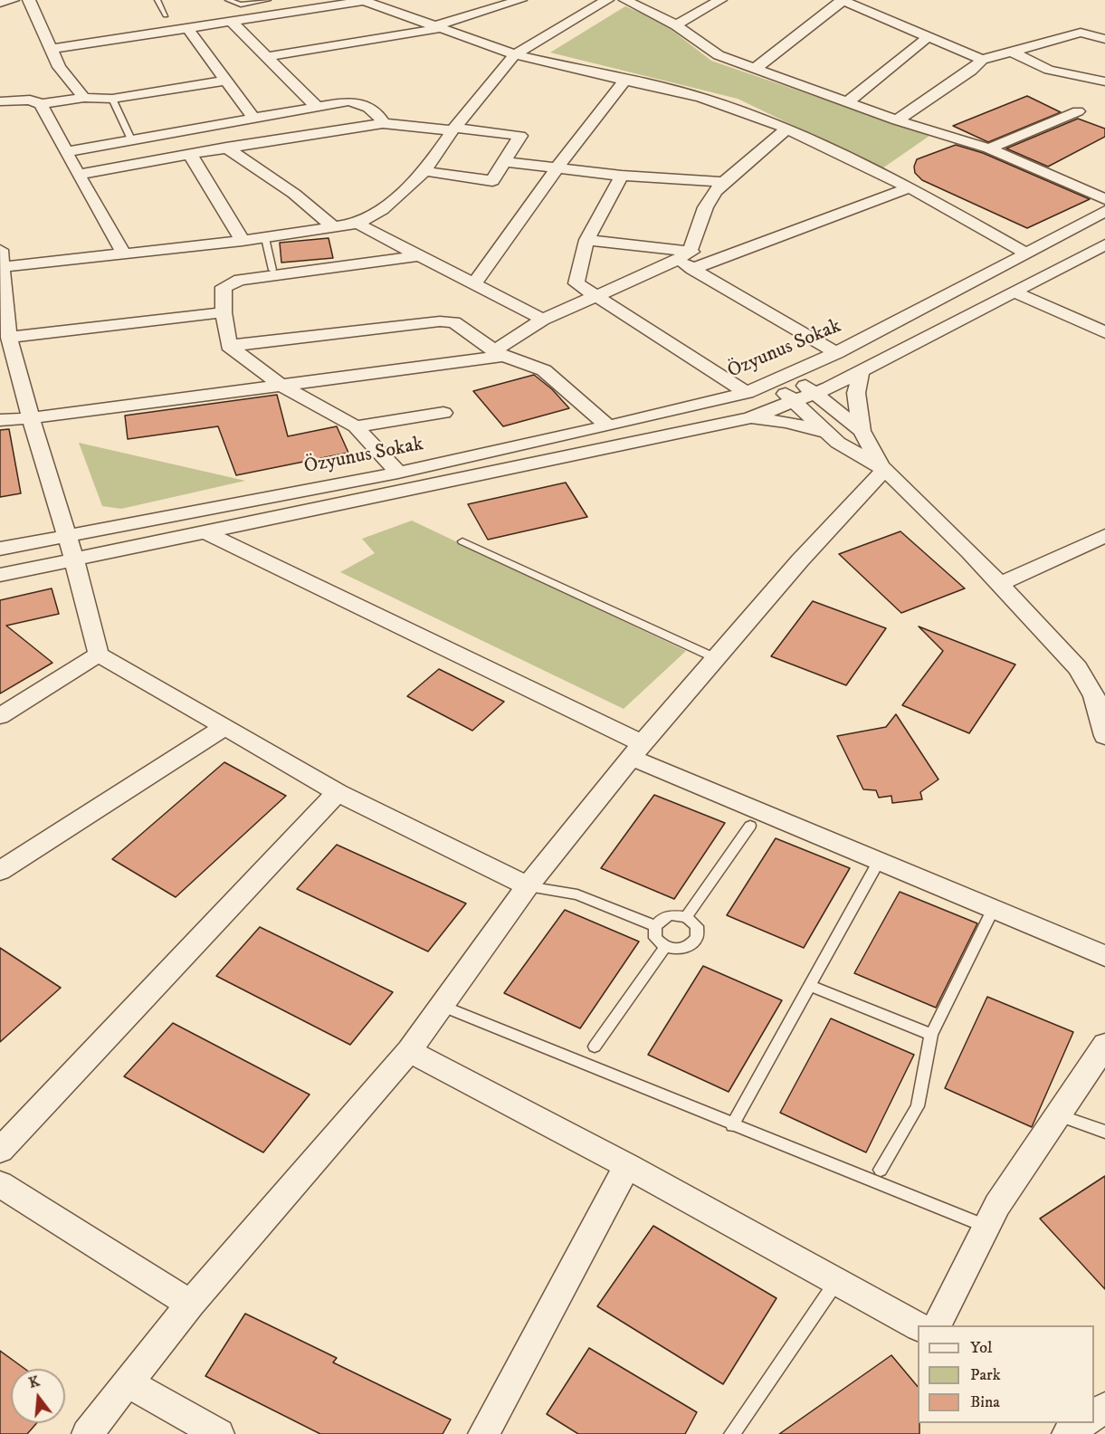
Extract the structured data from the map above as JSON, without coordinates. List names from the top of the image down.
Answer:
{
  "streets": {
    "street": ["Özyunus Sokak"]
  },
  "legend": ["Yol", "Park", "Bina"],
  "north": "top"
}
